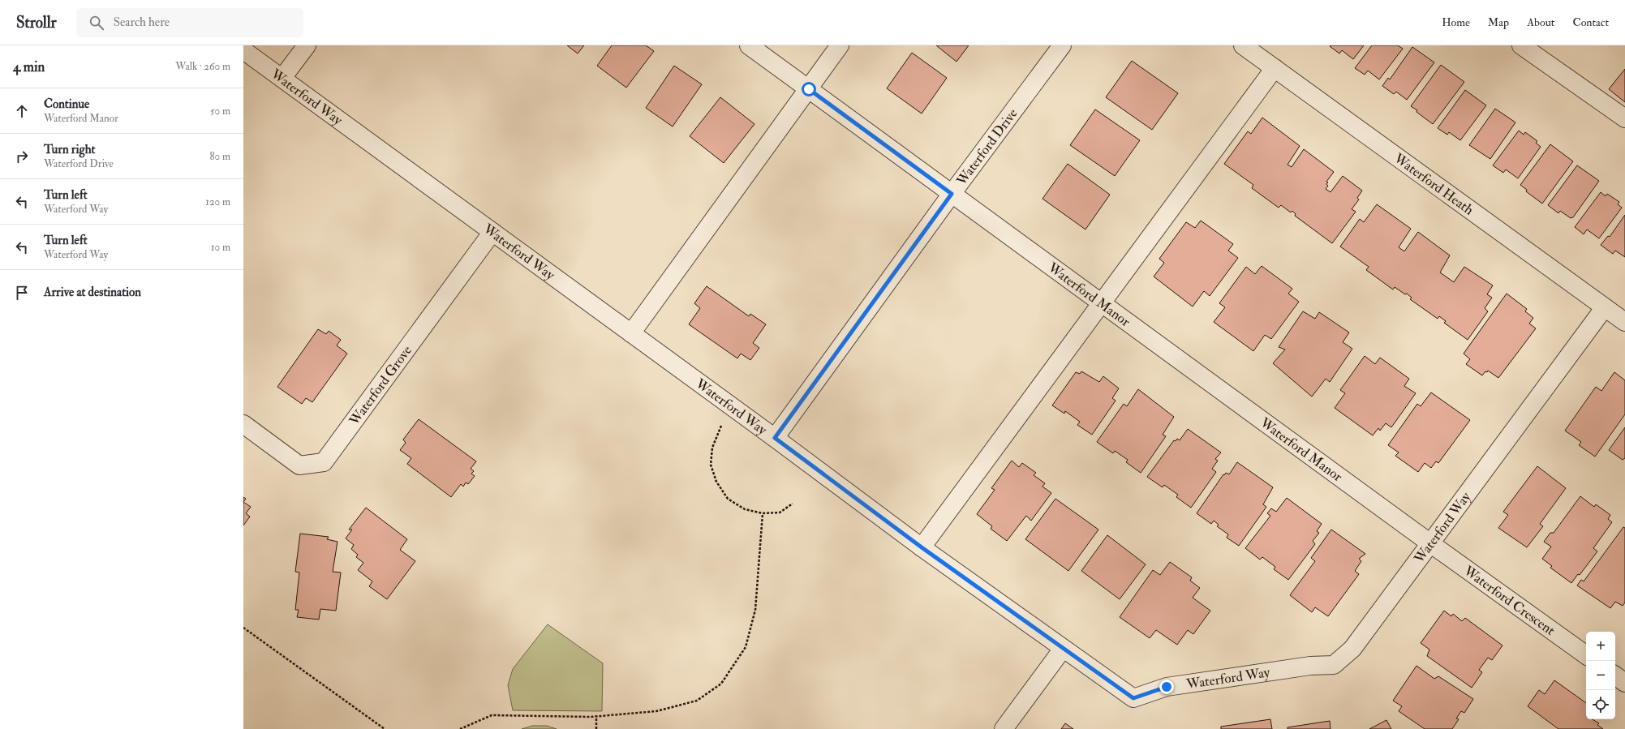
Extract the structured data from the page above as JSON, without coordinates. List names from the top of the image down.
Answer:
{
  "streets": {
    "street": [
      "Waterford Way",
      "Waterford Drive",
      "Waterford Heath",
      "Waterford Manor",
      "Waterford Grove",
      "Waterford Crescent"
    ]
  },
  "crossings": [
    ["Waterford Way", "Waterford Drive"],
    ["Waterford Way", "Waterford Heath"],
    ["Waterford Way", "Waterford Manor"],
    ["Waterford Way", "Waterford Grove"],
    ["Waterford Way", "Waterford Crescent"],
    ["Waterford Drive", "Waterford Manor"],
    ["Waterford Manor", "Waterford Crescent"]
  ],
  "page": {
    "header": "Strollr",
    "search": "Search here",
    "nav": [
      "Home",
      "Map",
      "About",
      "Contact"
    ],
    "heading": ["4 min", "Walk · 260 m"],
    "list": [
      ["Continue", "Waterford Manor", "50 m"],
      ["Turn right", "Waterford Drive", "80 m"],
      ["Turn left", "Waterford Way", "120 m"],
      ["Turn left", "Waterford Way", "10 m"],
      "Arrive at destination"
    ],
    "map_buttons": ["+", "−"]
  }
}
